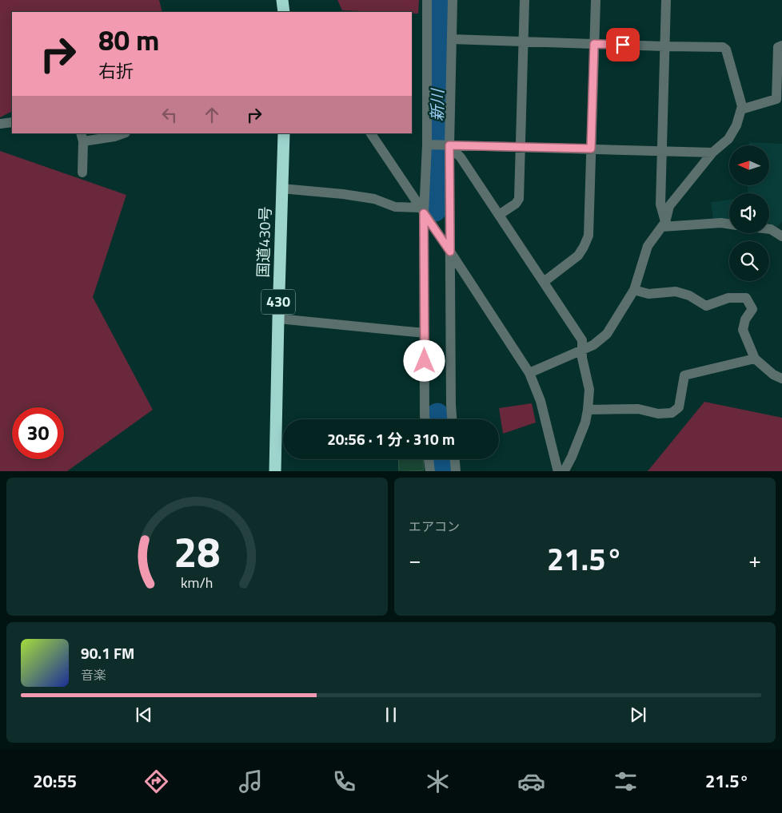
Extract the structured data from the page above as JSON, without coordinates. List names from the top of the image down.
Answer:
{
  "streets": {
    "highway": ["国道430号", "430"]
  },
  "water": ["新川"],
  "north": "left",
  "page": {
    "turn": ["80 m", "右折"],
    "limit": "30",
    "trip": "20:56 · 1 分 · 310 m",
    "tile": "エアコン",
    "heat": ["−", "21.5°", "+"],
    "song": ["90.1 FM", "音楽"],
    "tabs": ["20:55", "21.5°"],
    "gauge": ["28", "km/h"]
  }
}
